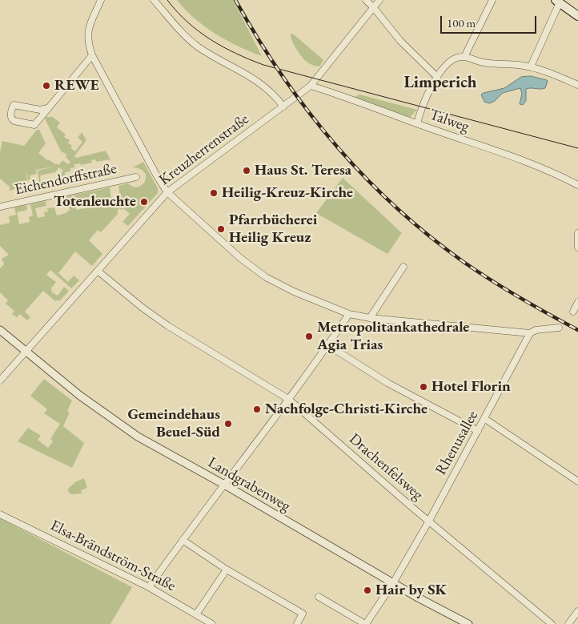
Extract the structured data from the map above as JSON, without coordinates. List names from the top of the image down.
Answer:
{
  "streets": {
    "street": [
      "Talweg",
      "Kreuzherrenstraße",
      "Eichendorffstraße",
      "Rhenusallee",
      "Drachenfelsweg",
      "Landgrabenweg",
      "Elsa-Brändström-Straße"
    ]
  },
  "crossings": [
    ["Talweg", "Kreuzherrenstraße"],
    ["Kreuzherrenstraße", "Drachenfelsweg"],
    ["Kreuzherrenstraße", "Landgrabenweg"],
    ["Rhenusallee", "Drachenfelsweg"],
    ["Rhenusallee", "Landgrabenweg"]
  ],
  "districts": ["Limperich"],
  "places": [
    "REWE",
    "Haus St. Teresa",
    "Heilig-Kreuz-Kirche",
    "Totenleuchte",
    "Pfarrbücherei Heilig Kreuz",
    "Metropolitankathedrale Agia Trias",
    "Hotel Florin",
    "Nachfolge-Christi-Kirche",
    "Gemeindehaus Beuel-Süd",
    "Hair by SK"
  ],
  "scale_bar": "100 m"
}
